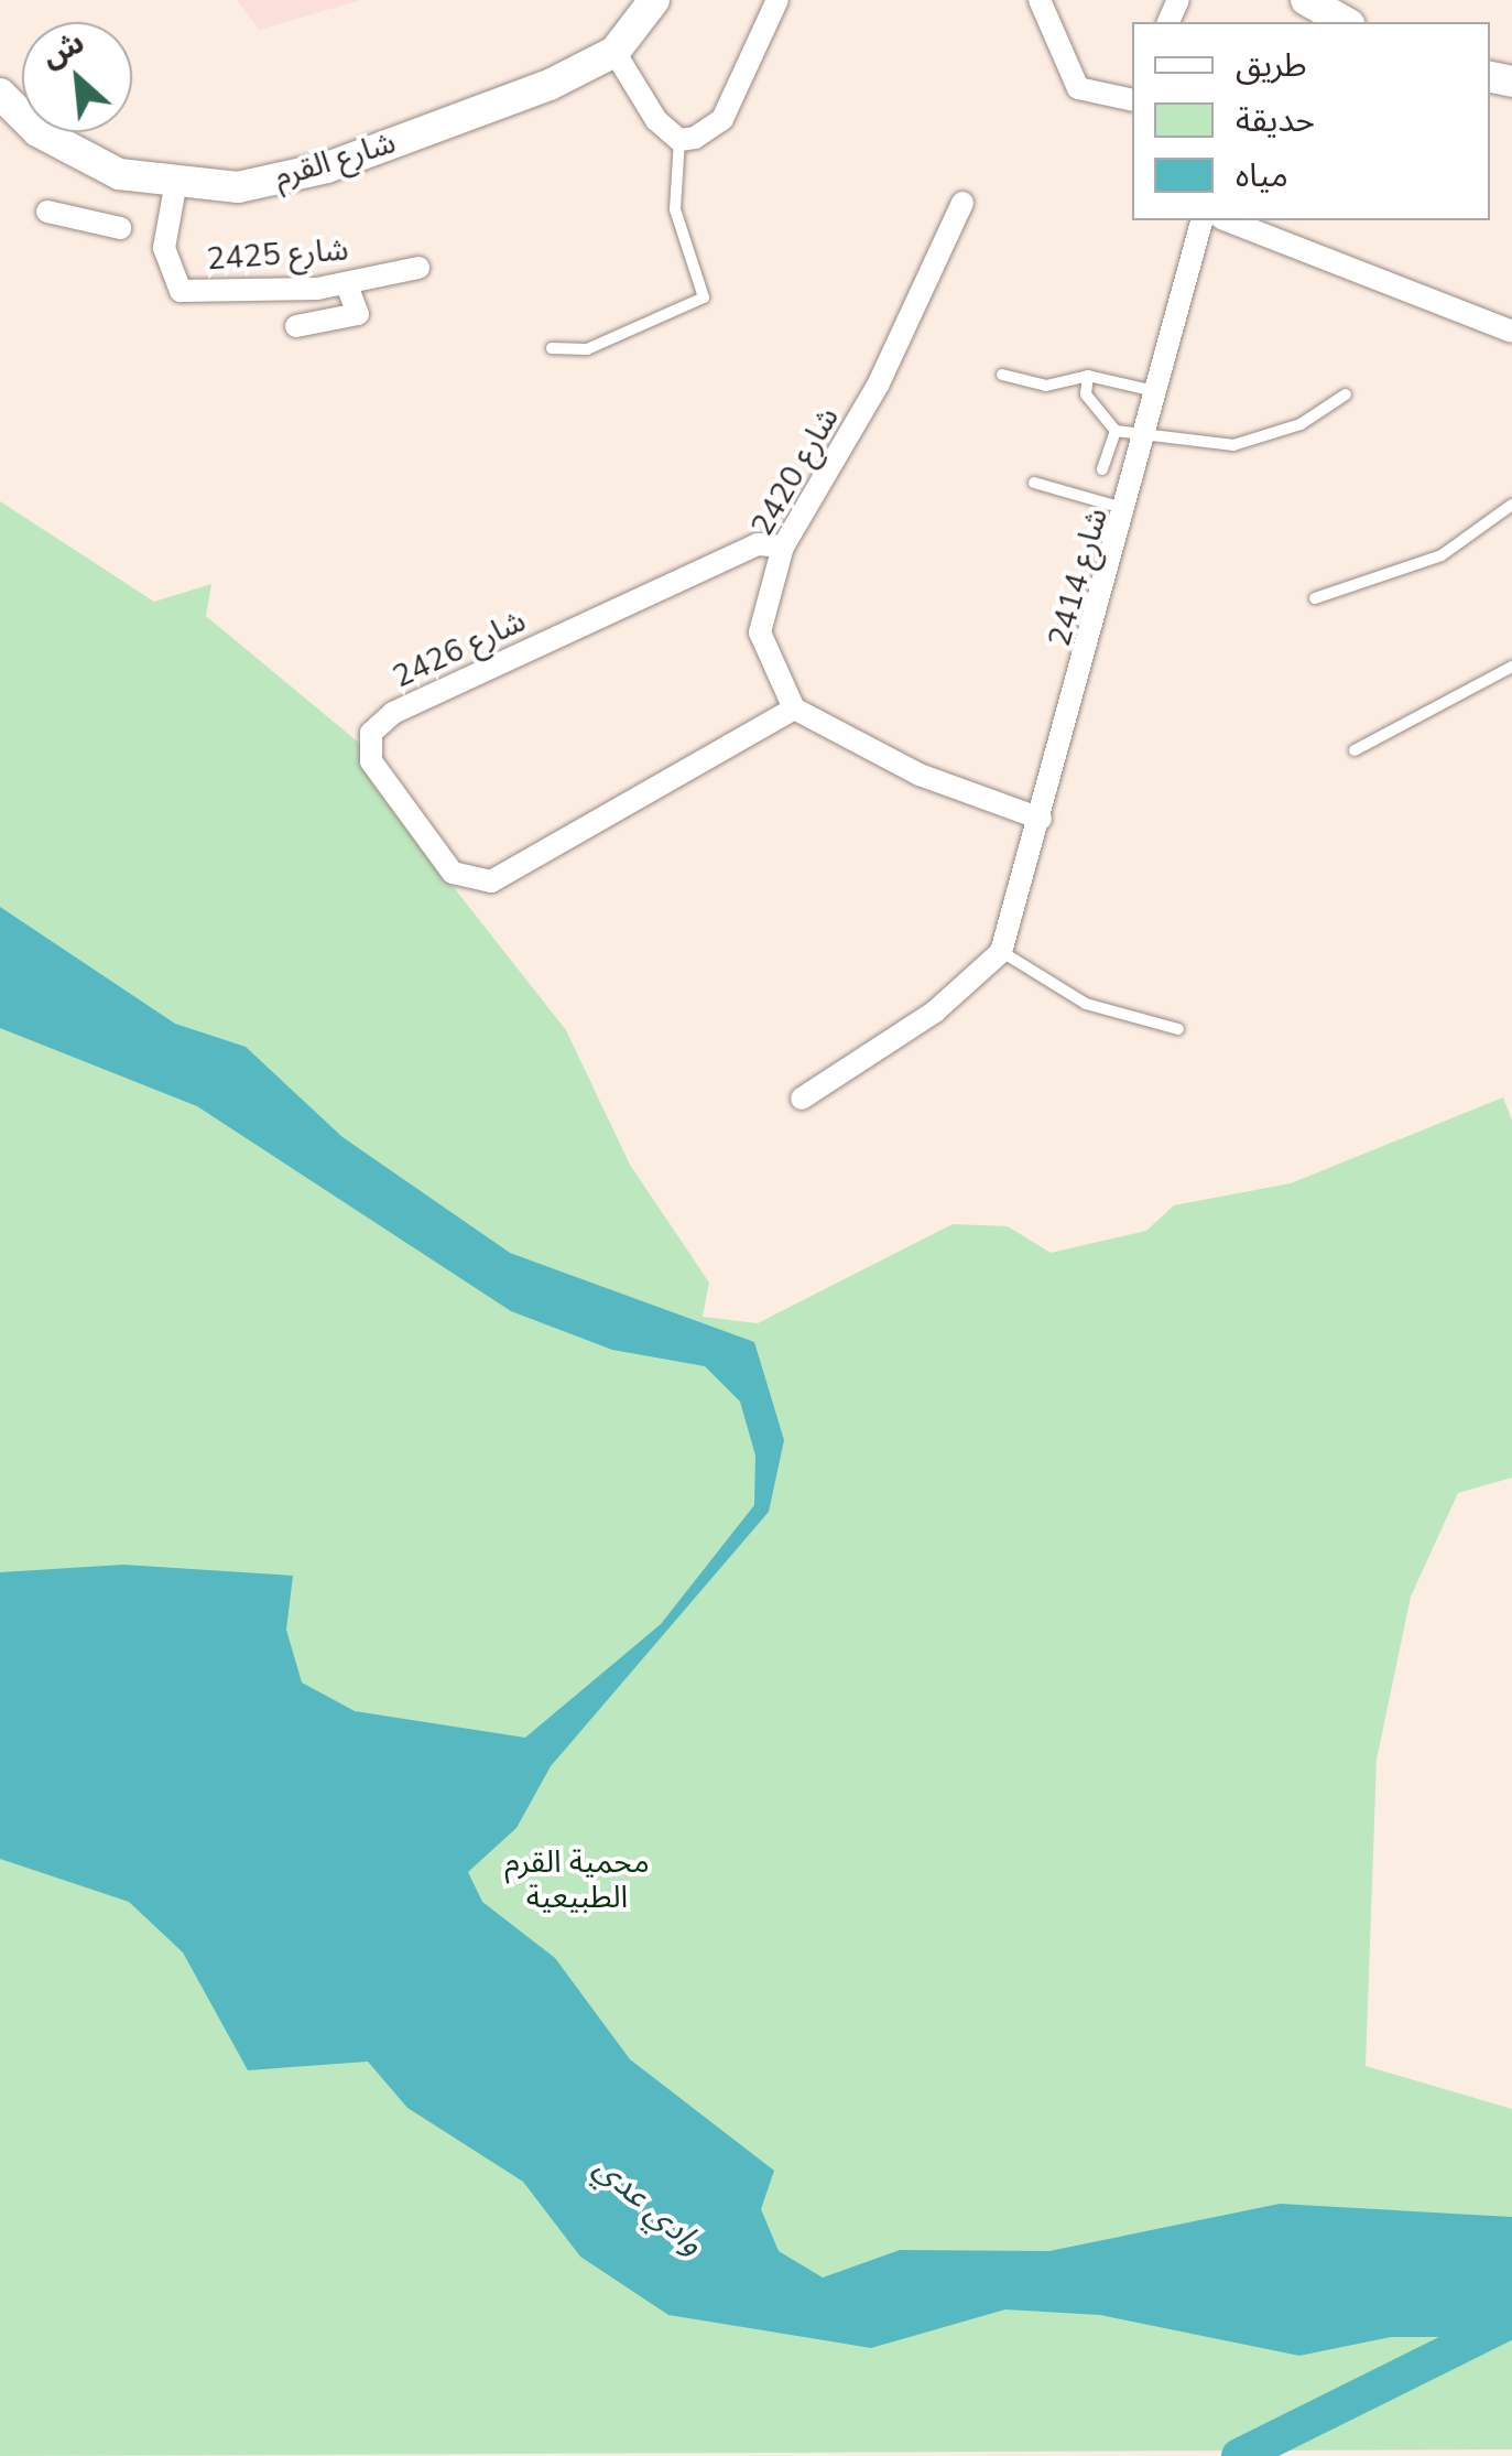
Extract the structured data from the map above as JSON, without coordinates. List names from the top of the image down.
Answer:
{
  "streets": {
    "main road": ["شارع القرم"],
    "street": [
      "2425 شارع",
      "2420 شارع",
      "2414 شارع",
      "2426 شارع"
    ]
  },
  "crossings": [
    ["شارع القرم", "2425 شارع"],
    ["2420 شارع", "2426 شارع"]
  ],
  "water": ["وادي عدي"],
  "parks": ["محمية القرم الطبيعية"],
  "legend": ["طريق", "حديقة", "مياه"],
  "north": "top left"
}
